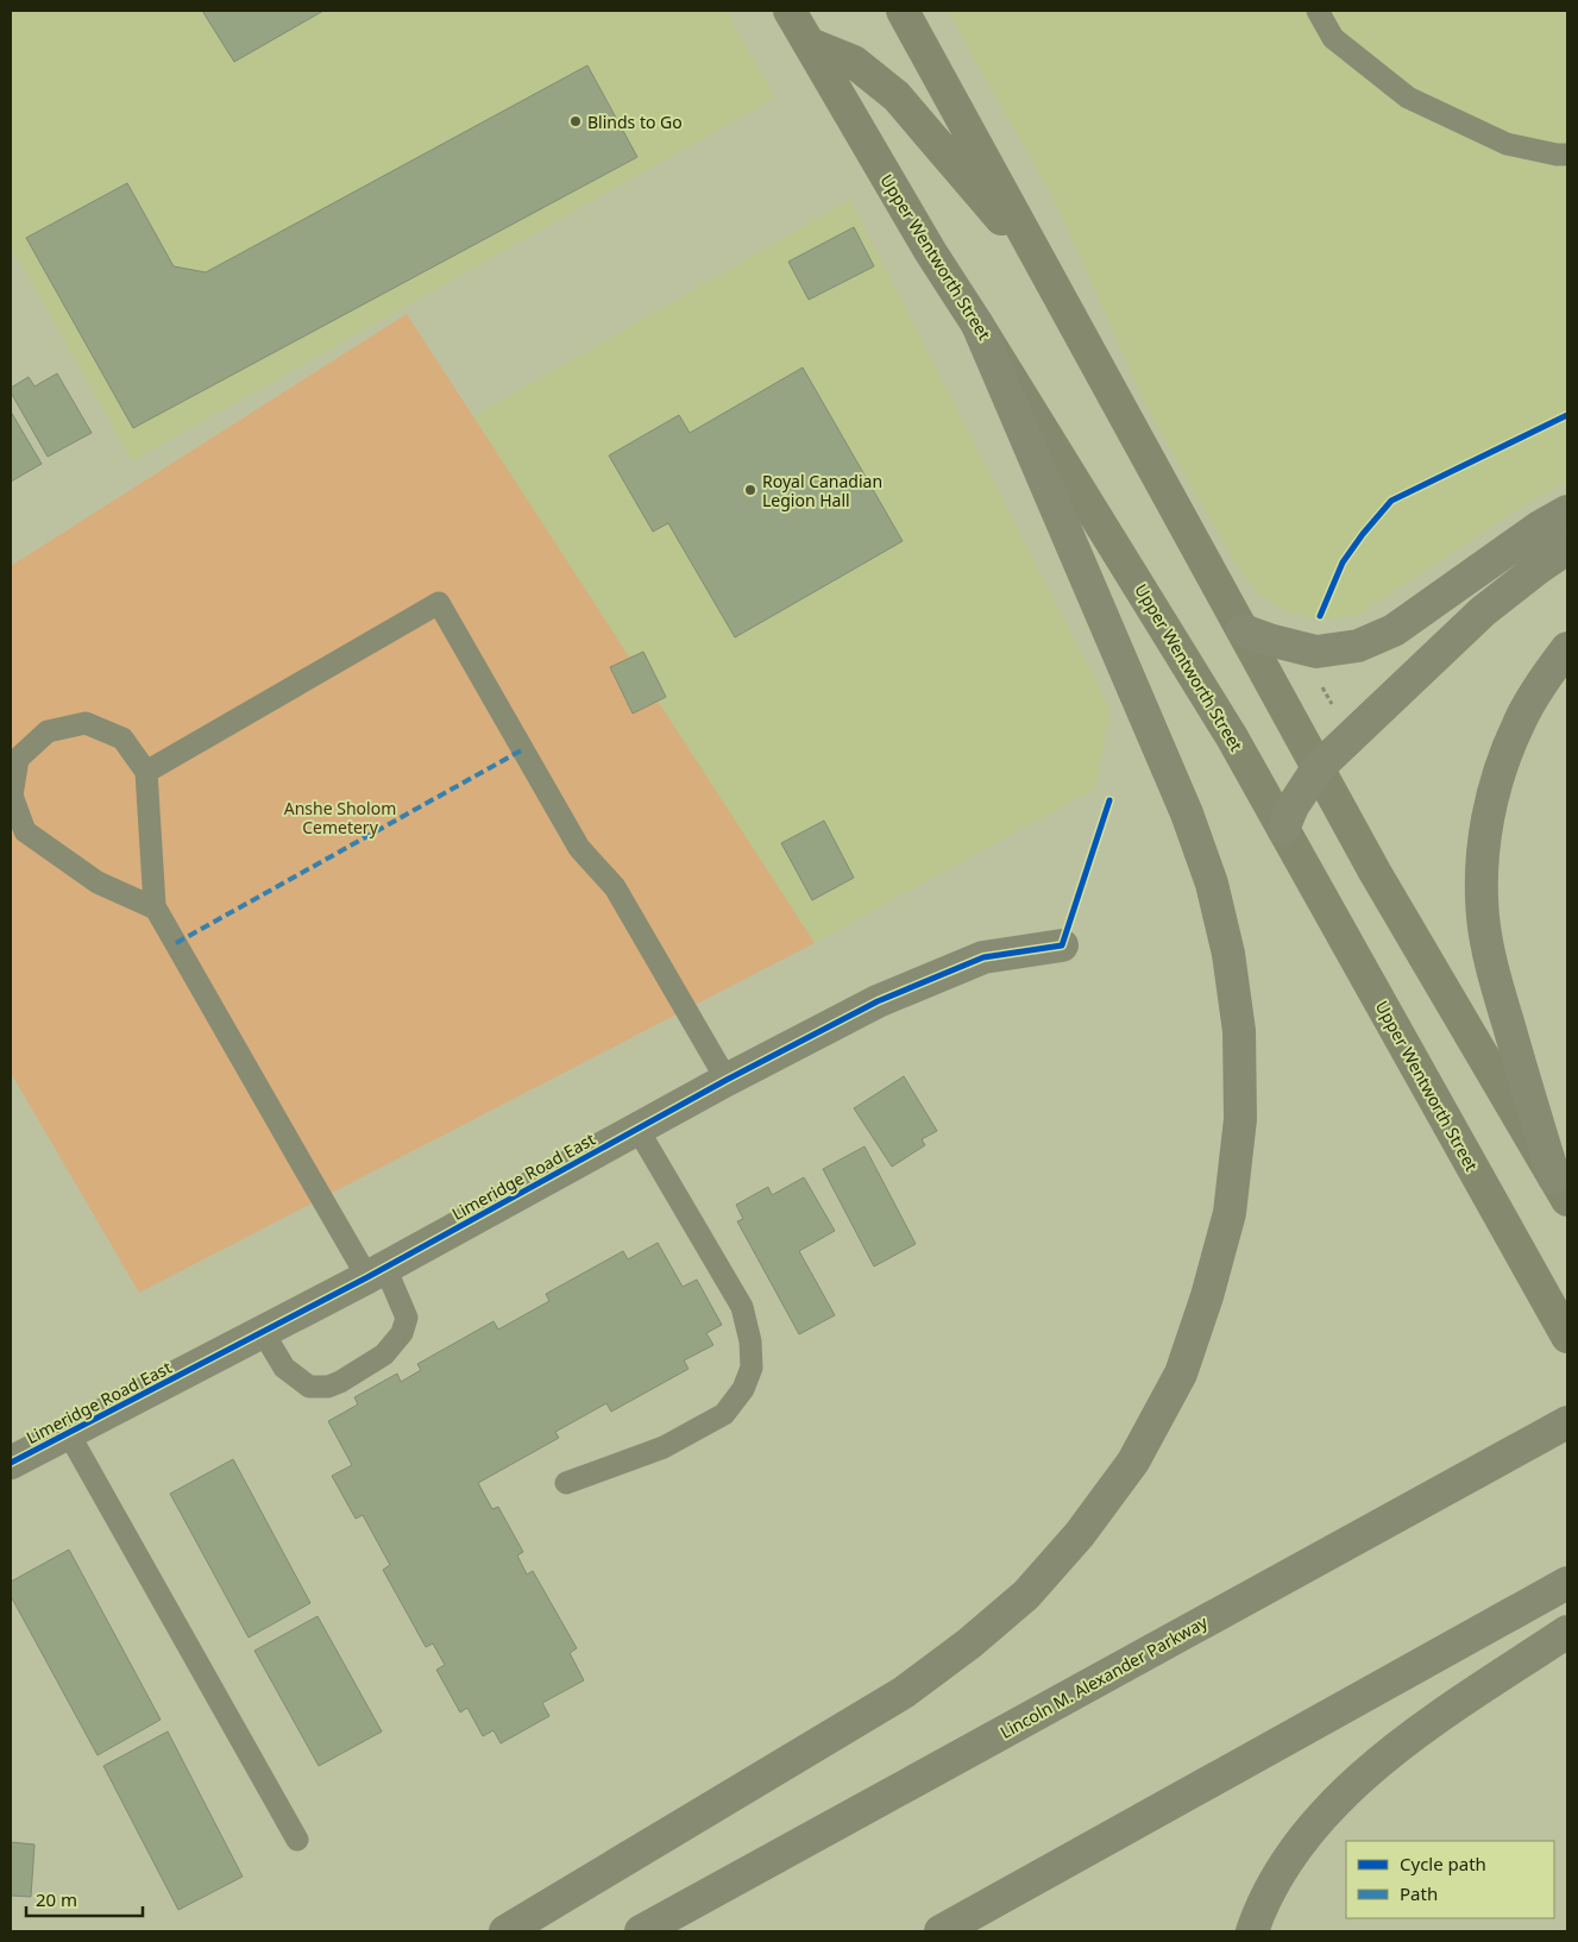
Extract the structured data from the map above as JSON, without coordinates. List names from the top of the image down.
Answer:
{
  "streets": {
    "highway": ["Lincoln M. Alexander Parkway"],
    "main road": ["Upper Wentworth Street"],
    "street": ["Limeridge Road East"]
  },
  "parks": ["Anshe Sholom Cemetery"],
  "places": ["Blinds to Go", "Royal Canadian Legion Hall"],
  "legend": ["Cycle path", "Path"],
  "scale_bar": "20 m"
}
